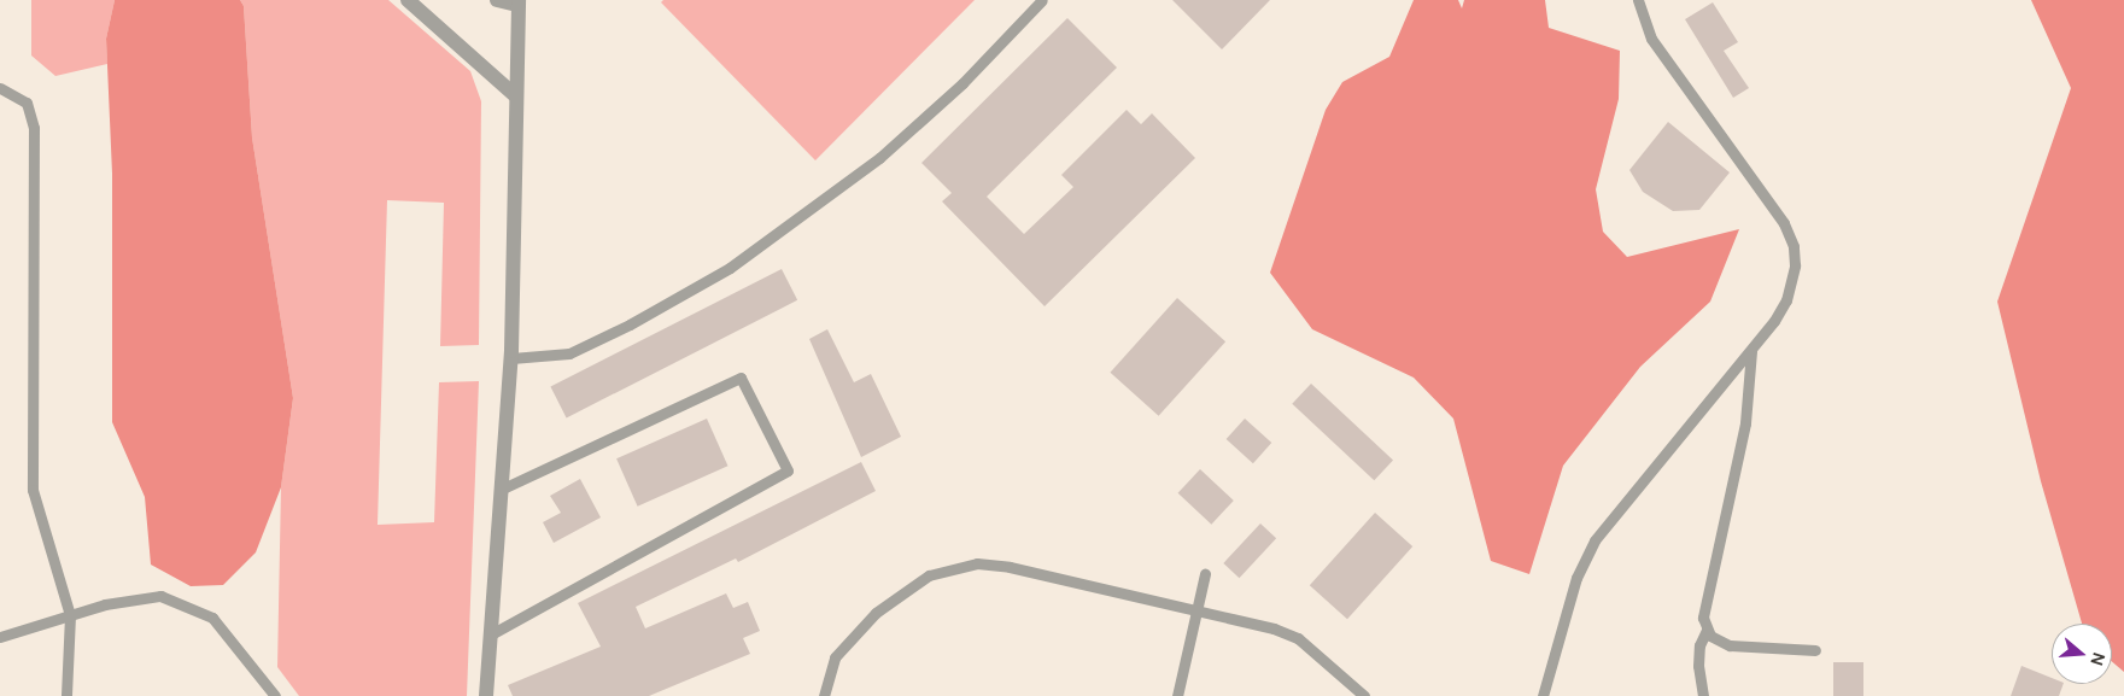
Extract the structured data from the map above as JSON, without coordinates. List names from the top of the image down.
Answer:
{
  "north": "right"
}
